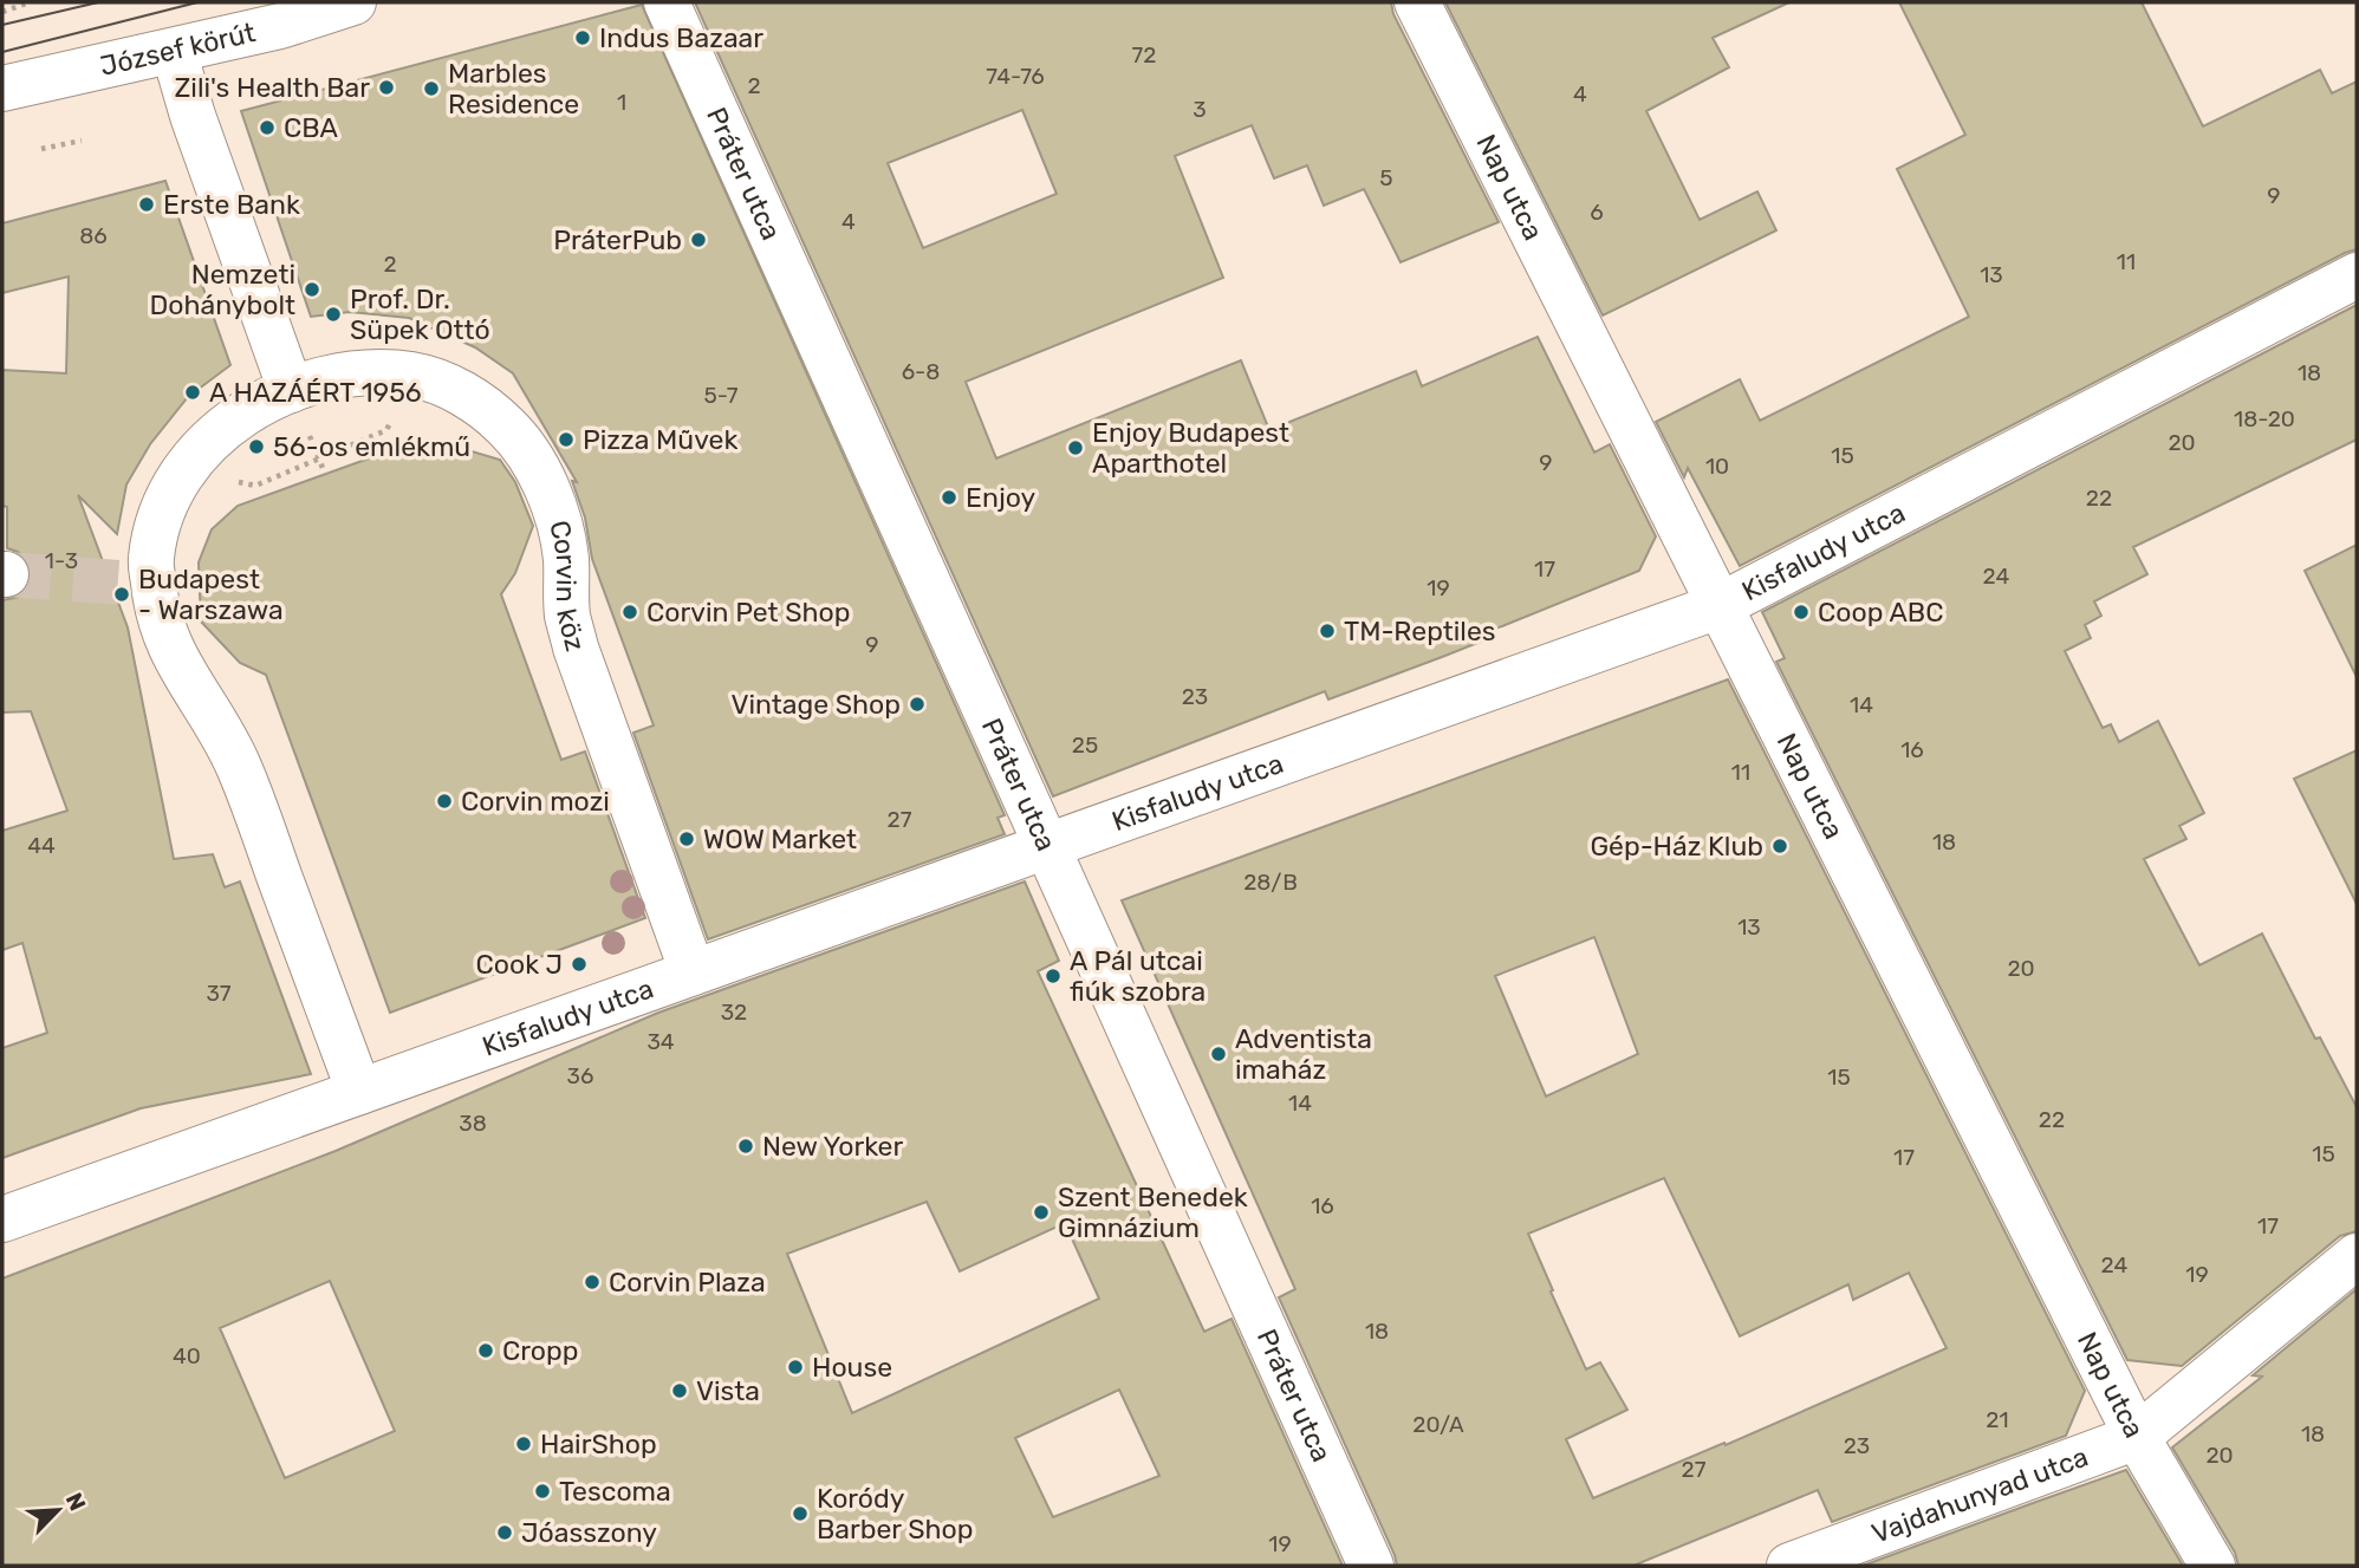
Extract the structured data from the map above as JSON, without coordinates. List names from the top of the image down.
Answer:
{
  "streets": {
    "street": [
      "József körút",
      "Práter utca",
      "Nap utca",
      "Kisfaludy utca",
      "Corvin köz",
      "Vajdahunyad utca"
    ]
  },
  "crossings": [
    ["Práter utca", "Kisfaludy utca"],
    ["Nap utca", "Kisfaludy utca"],
    ["Nap utca", "Vajdahunyad utca"],
    ["Kisfaludy utca", "Corvin köz"]
  ],
  "places": [
    "Indus Bazaar",
    "Zili's Health Bar",
    "Marbles Residence",
    "CBA",
    "Erste Bank",
    "PráterPub",
    "Nemzeti Dohánybolt",
    "Prof. Dr. Süpek Ottó",
    "A HAZÁÉRT 1956",
    "Pizza Mũvek",
    "56-os emlékmű",
    "Enjoy Budapest Aparthotel",
    "Enjoy",
    "Budapest - Warszawa",
    "Corvin Pet Shop",
    "Coop ABC",
    "TM-Reptiles",
    "Vintage Shop",
    "Corvin mozi",
    "WOW Market",
    "Gép-Ház Klub",
    "Cook J",
    "A Pál utcai fiúk szobra",
    "Adventista imaház",
    "New Yorker",
    "Szent Benedek Gimnázium",
    "Corvin Plaza",
    "Cropp",
    "House",
    "Vista",
    "HairShop",
    "Tescoma",
    "Koródy Barber Shop",
    "Jóasszony"
  ],
  "house_numbers": [
    "72",
    "74-76",
    "2",
    "4",
    "1",
    "3",
    "5",
    "9",
    "6",
    "4",
    "86",
    "11",
    "2",
    "13",
    "6-8",
    "18",
    "5-7",
    "18-20",
    "20",
    "15",
    "9",
    "10",
    "22",
    "1-3",
    "17",
    "24",
    "19",
    "9",
    "23",
    "14",
    "25",
    "16",
    "11",
    "27",
    "18",
    "44",
    "28/B",
    "13",
    "20",
    "37",
    "32",
    "34",
    "36",
    "15",
    "14",
    "22",
    "38",
    "15",
    "17",
    "16",
    "17",
    "24",
    "19",
    "18",
    "40",
    "21",
    "20/A",
    "18",
    "23",
    "20",
    "27",
    "19"
  ],
  "north": "top right"
}
